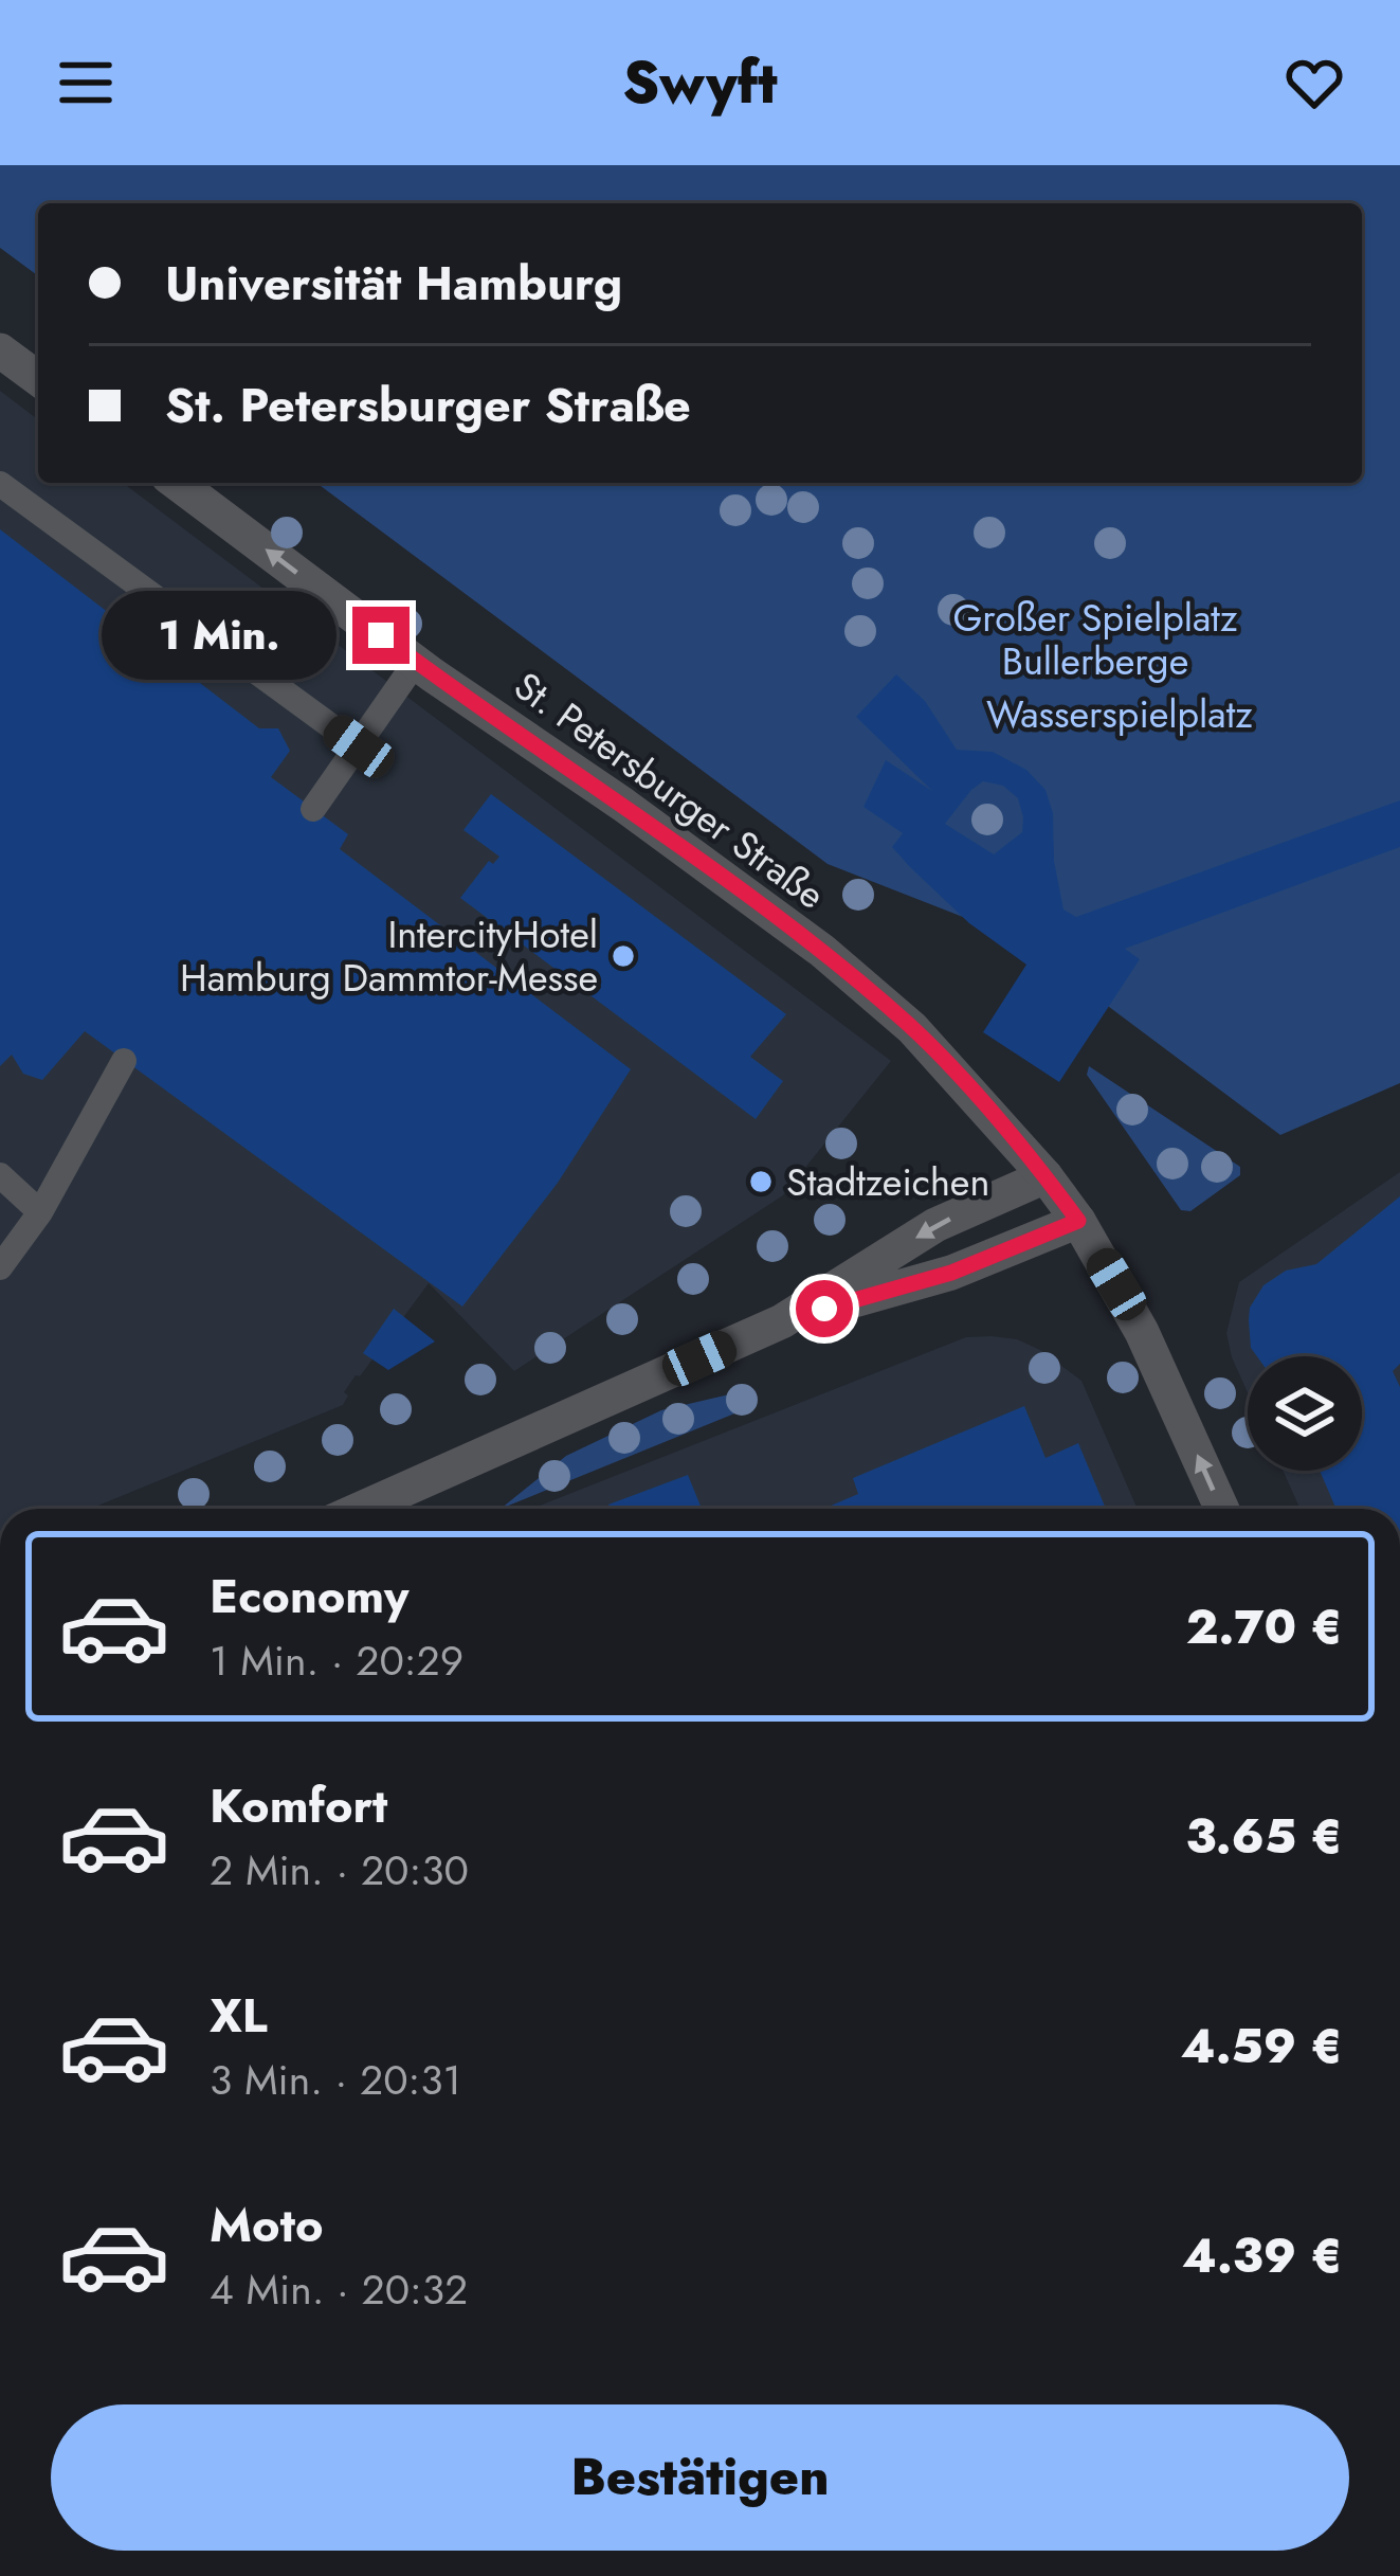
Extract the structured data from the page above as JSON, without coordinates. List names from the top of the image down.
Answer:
{
  "streets": {
    "street": ["St. Petersburger Straße"]
  },
  "one_way": ["St. Petersburger Straße"],
  "parks": ["Großer Spielplatz Bullerberge", "Wasserspielplatz"],
  "places": ["IntercityHotel Hamburg Dammtor-Messe", "Stadtzeichen"],
  "page": {
    "header": "Swyft",
    "banner": ["Universität Hamburg", "St. Petersburger Straße"],
    "bubble": "1 Min.",
    "list": [
      {
        "name": "Economy",
        "note": "1 Min. · 20:29",
        "value": "2.70 €"
      },
      {
        "name": "Komfort",
        "note": "2 Min. · 20:30",
        "value": "3.65 €"
      },
      {
        "name": "XL",
        "note": "3 Min. · 20:31",
        "value": "4.59 €"
      },
      {
        "name": "Moto",
        "note": "4 Min. · 20:32",
        "value": "4.39 €"
      }
    ],
    "buttons": "Bestätigen"
  }
}
